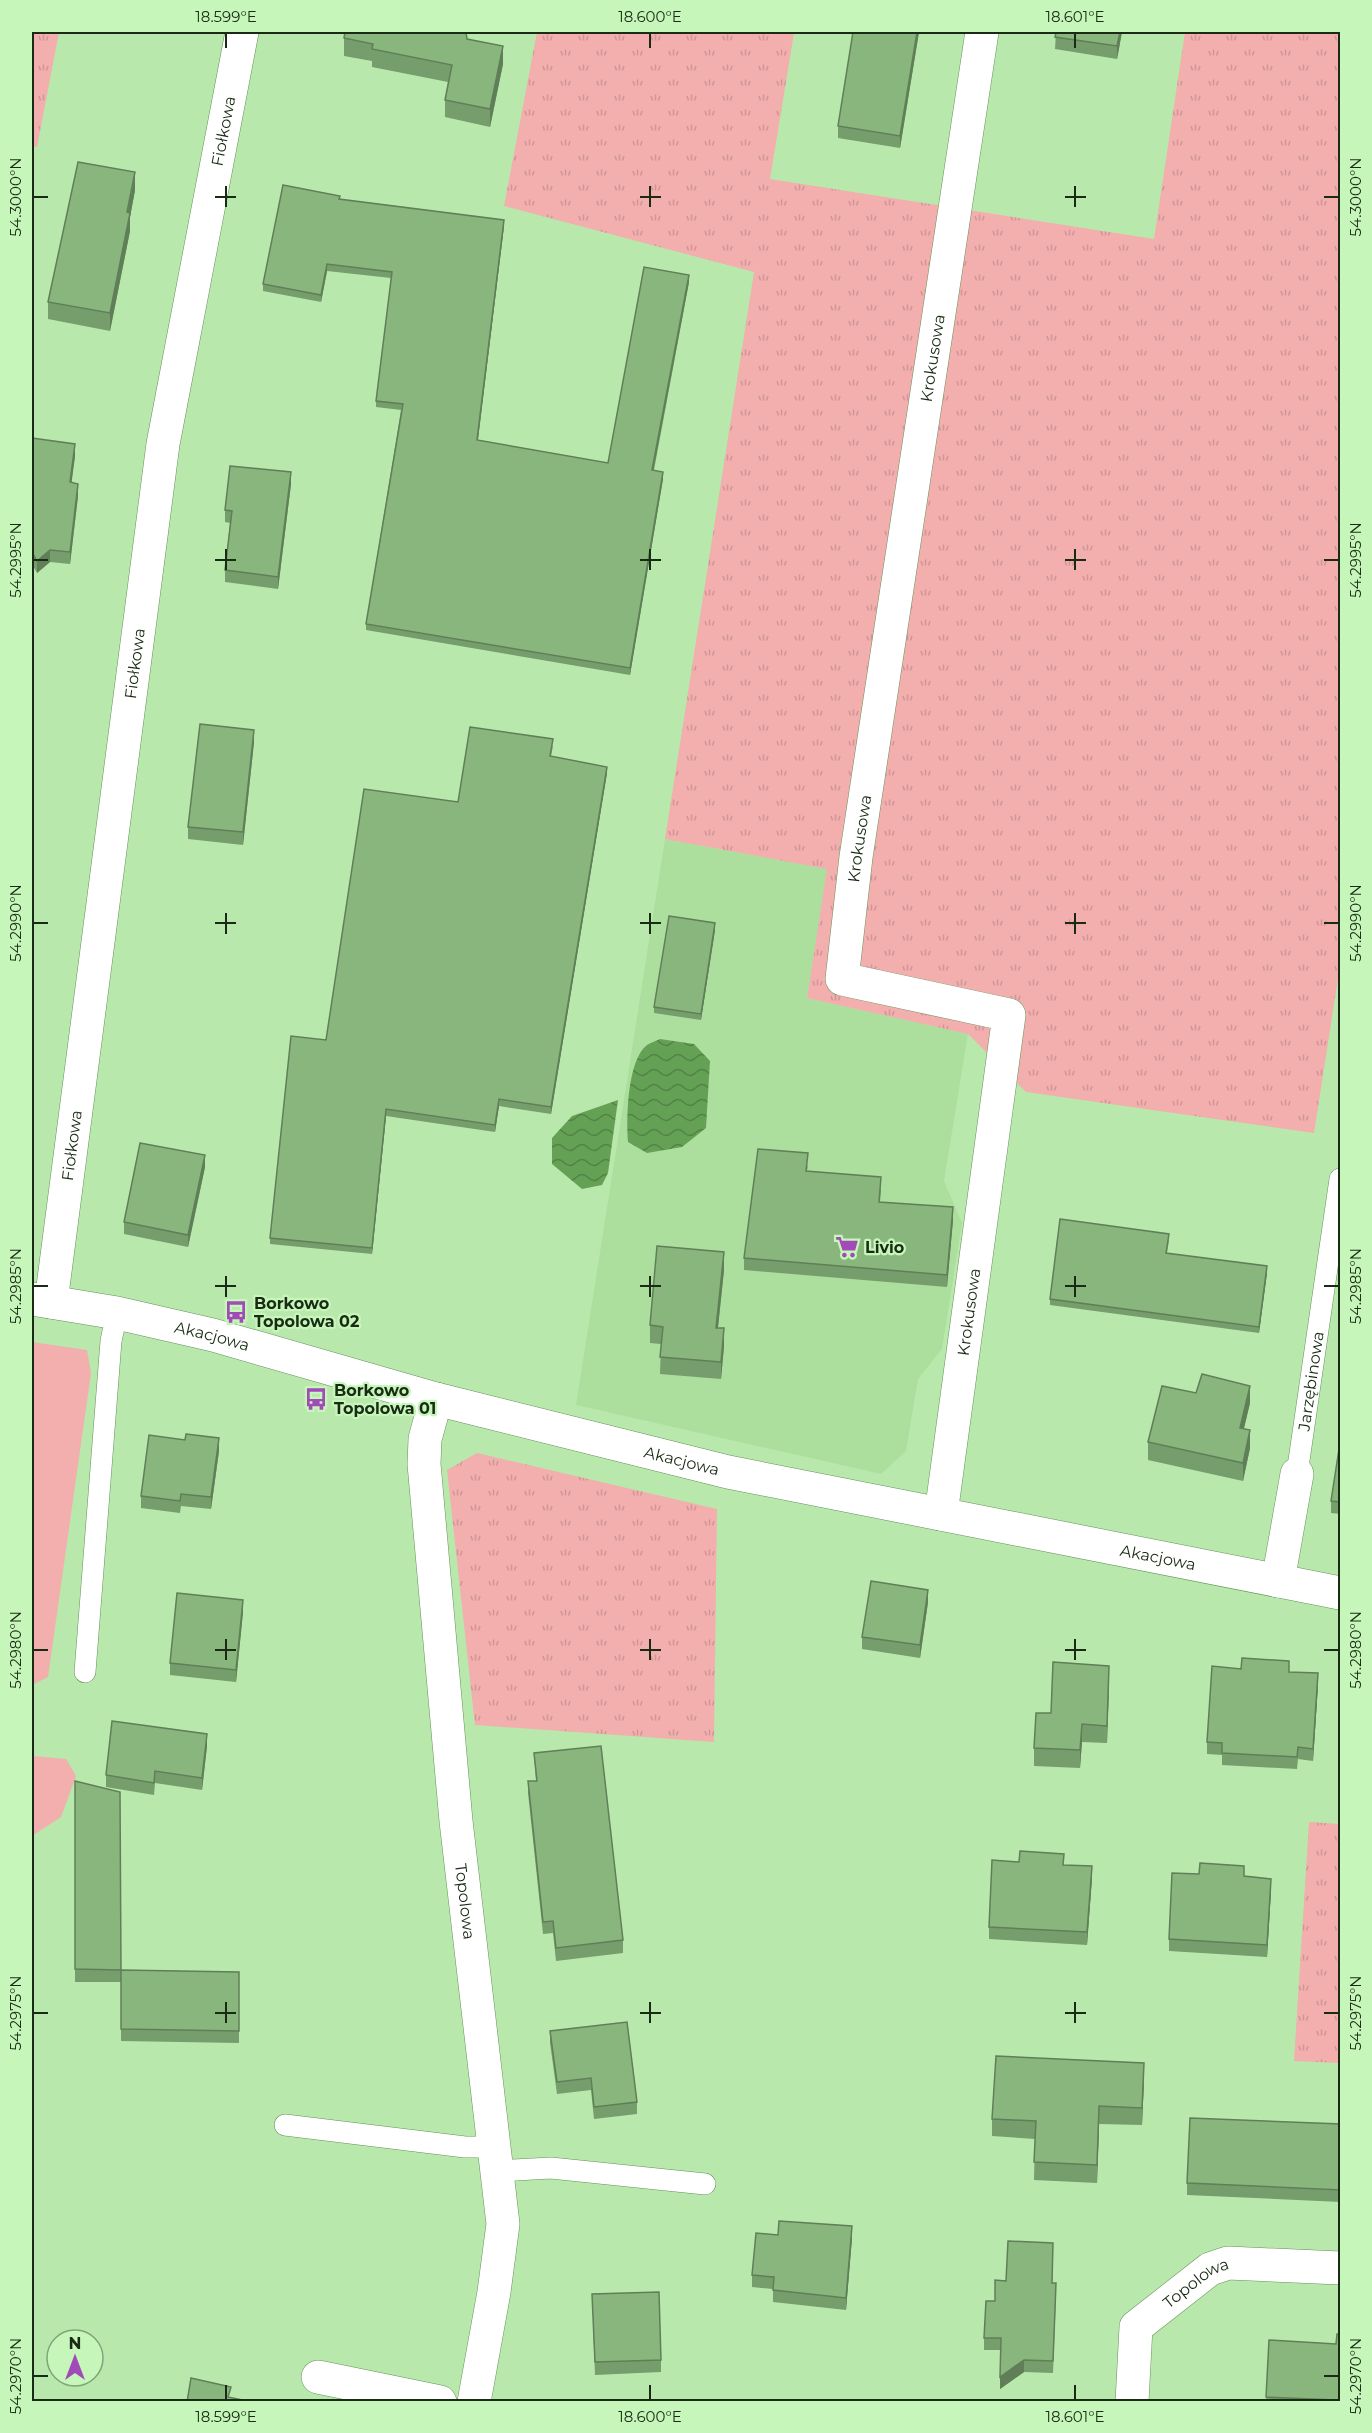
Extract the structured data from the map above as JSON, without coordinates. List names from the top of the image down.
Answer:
{
  "streets": {
    "street": [
      "Fiołkowa",
      "Krokusowa",
      "Akacjowa",
      "Jarzębinowa",
      "Topolowa"
    ]
  },
  "crossings": [
    ["Fiołkowa", "Akacjowa"],
    ["Krokusowa", "Akacjowa"],
    ["Akacjowa", "Jarzębinowa"],
    ["Akacjowa", "Topolowa"]
  ],
  "places": {
    "supermarket": ["Livio"],
    "bus stop": ["Borkowo Topolowa 02", "Borkowo Topolowa 01"]
  },
  "north": "top",
  "coordinates": [
    "18.599°E",
    "18.600°E",
    "18.601°E",
    "54.3000°N",
    "54.2995°N",
    "54.2990°N",
    "54.2985°N",
    "54.2980°N",
    "54.2975°N",
    "54.2970°N"
  ]
}
